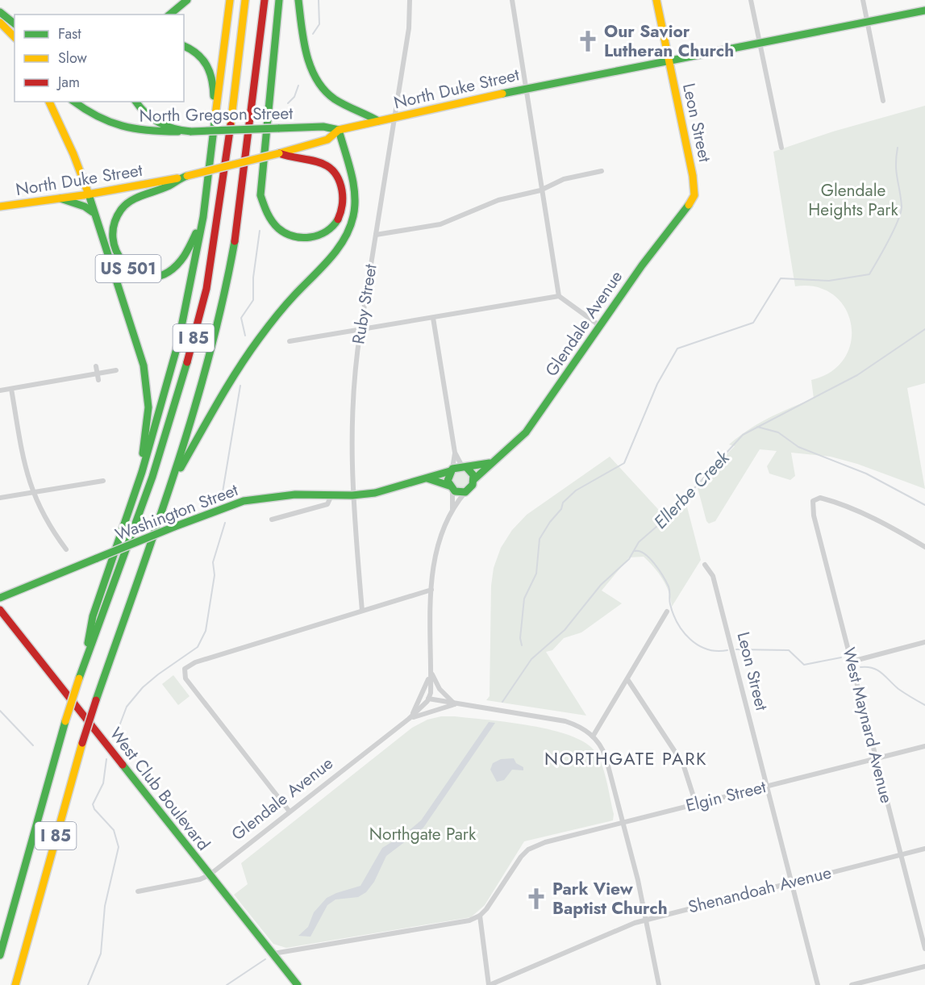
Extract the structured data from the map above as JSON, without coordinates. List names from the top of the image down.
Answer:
{
  "streets": {
    "main road": [
      "North Duke Street",
      "North Gregson Street",
      "Leon Street",
      "US 501",
      "Glendale Avenue",
      "I 85",
      "Washington Street",
      "West Club Boulevard"
    ],
    "street": [
      "Ruby Street",
      "West Maynard Avenue",
      "Elgin Street",
      "Shenandoah Avenue"
    ]
  },
  "crossings": [
    ["North Duke Street", "North Gregson Street"],
    ["North Duke Street", "Leon Street"],
    ["North Duke Street", "US 501"],
    ["North Duke Street", "Ruby Street"],
    ["Leon Street", "Glendale Avenue"],
    ["Leon Street", "Elgin Street"],
    ["Leon Street", "Shenandoah Avenue"],
    ["Ruby Street", "Washington Street"],
    ["Glendale Avenue", "Washington Street"],
    ["Glendale Avenue", "West Club Boulevard"],
    ["West Maynard Avenue", "Elgin Street"],
    ["West Maynard Avenue", "Shenandoah Avenue"]
  ],
  "districts": ["NORTHGATE PARK"],
  "water": ["Ellerbe Creek"],
  "parks": ["Glendale Heights Park", "Northgate Park"],
  "places": {
    "church": ["Our Savior Lutheran Church", "Park View Baptist Church"]
  },
  "legend": ["Fast", "Slow", "Jam"]
}
